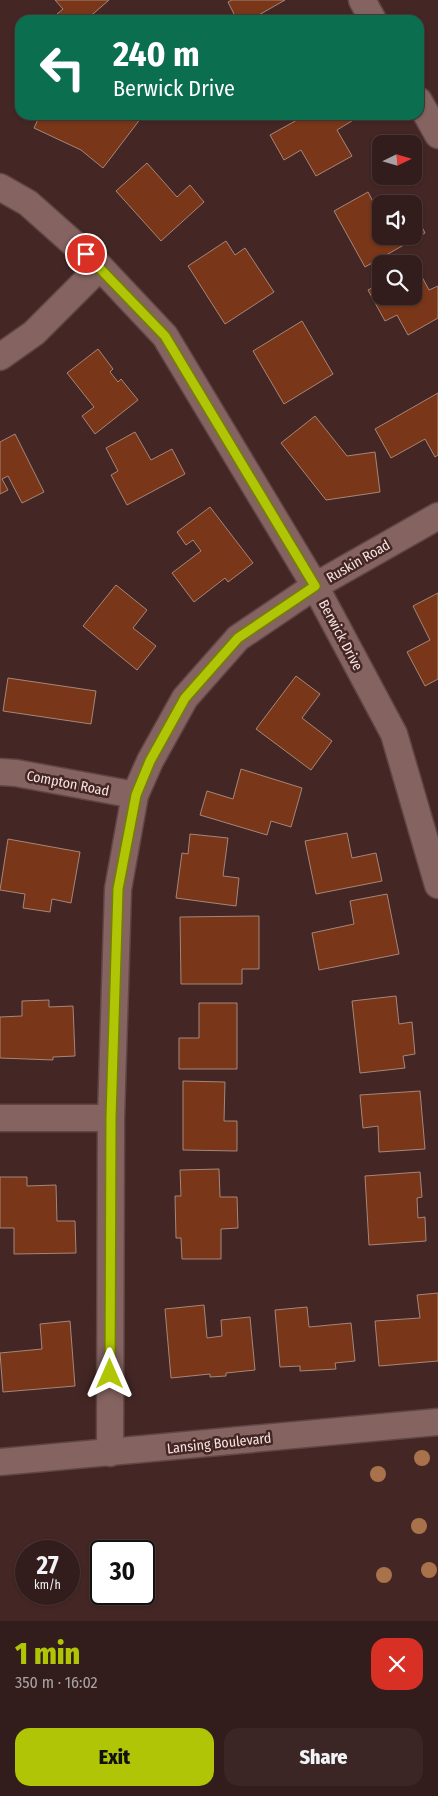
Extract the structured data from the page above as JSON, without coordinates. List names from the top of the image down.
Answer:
{
  "streets": {
    "street": [
      "Ruskin Road",
      "Berwick Drive",
      "Compton Road",
      "Lansing Boulevard"
    ]
  },
  "crossings": [
    ["Ruskin Road", "Berwick Drive"],
    ["Ruskin Road", "Compton Road"],
    ["Ruskin Road", "Lansing Boulevard"]
  ],
  "north": "right",
  "page": {
    "turn": ["240 m", "Berwick Drive"],
    "speed": "27 km/h",
    "limit": "30",
    "heading": ["1 min", "350 m · 16:02"],
    "buttons": ["Exit", "Share"]
  }
}
